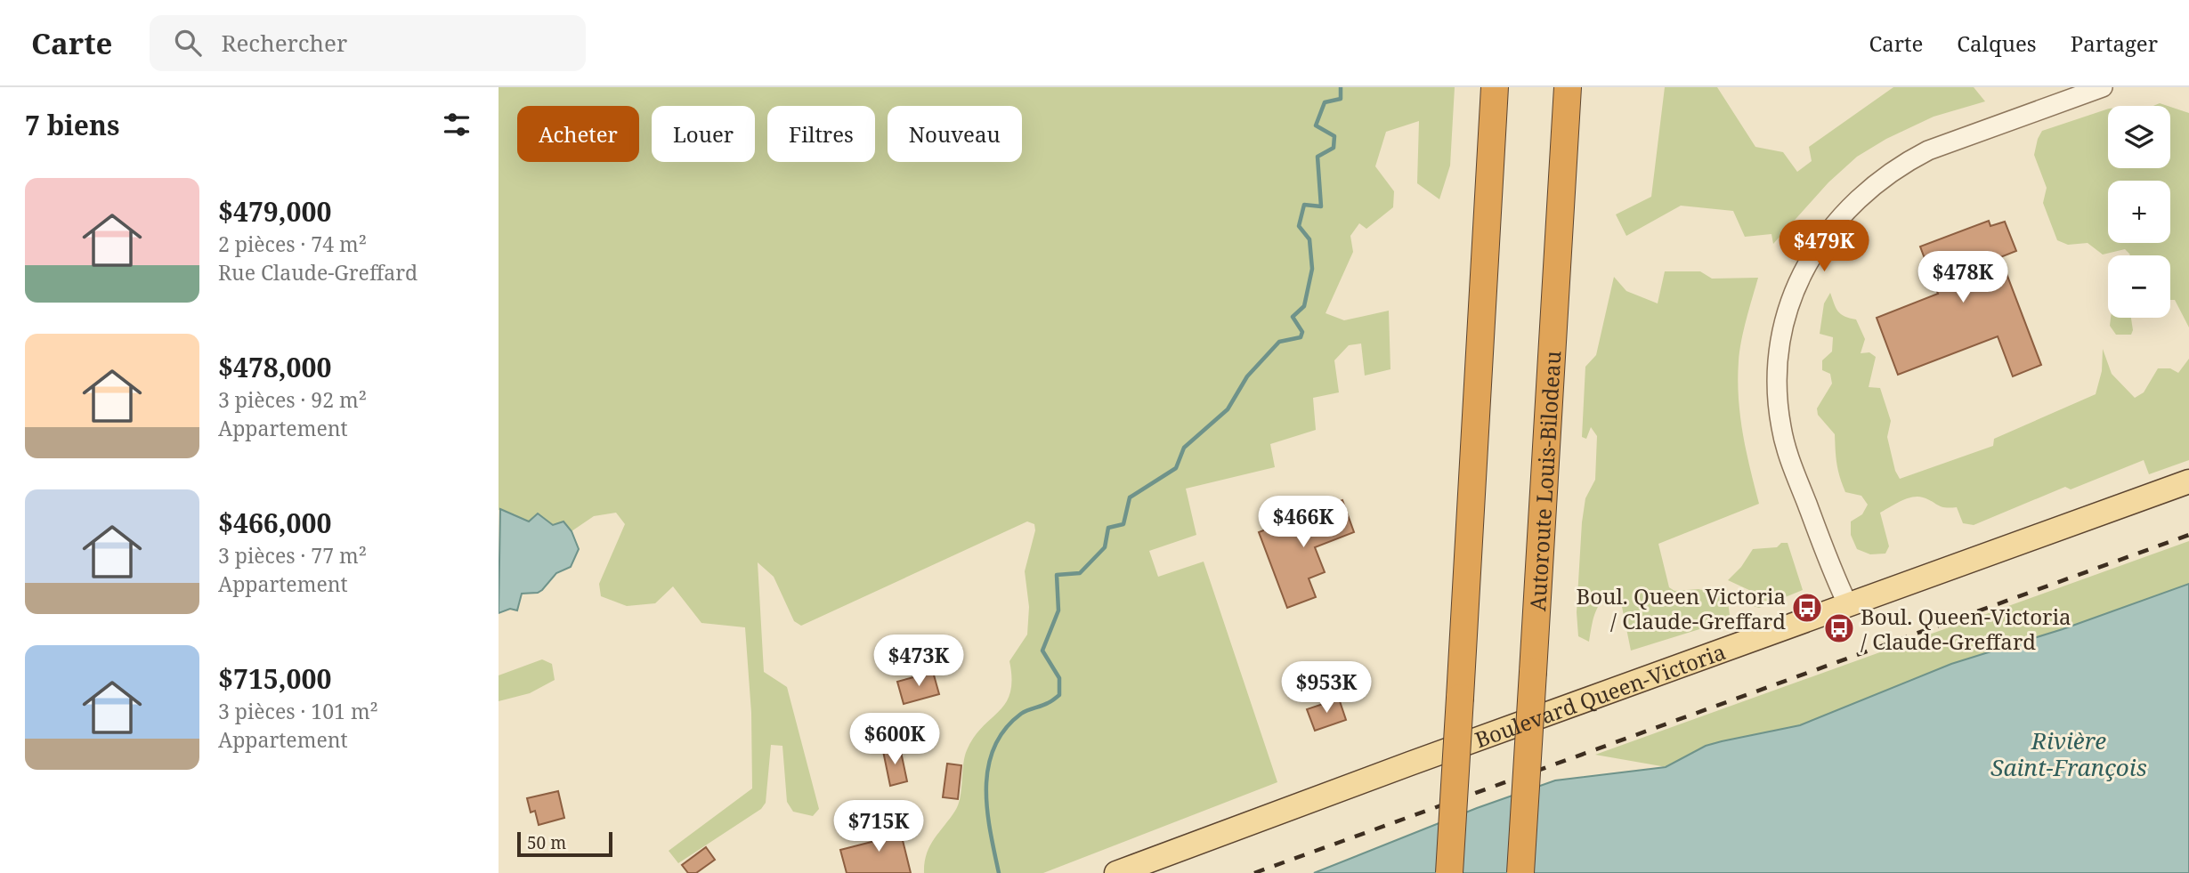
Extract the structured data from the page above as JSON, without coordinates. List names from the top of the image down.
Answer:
{
  "streets": {
    "highway": ["Autoroute Louis-Bilodeau"],
    "main road": ["Boulevard Queen-Victoria"]
  },
  "water": ["Rivière Saint-François"],
  "places": {
    "bus stop": ["Boul. Queen Victoria / Claude-Greffard", "Boul. Queen-Victoria / Claude-Greffard"]
  },
  "scale_bar": "50 m",
  "page": {
    "header": "Carte",
    "search": "Rechercher",
    "nav": ["Carte", "Calques", "Partager"],
    "heading": "7 biens",
    "map_buttons": ["+", "−"],
    "chip": [
      "Acheter",
      "Louer",
      "Filtres",
      "Nouveau"
    ],
    "list": [
      {
        "name": "$479,000",
        "note": "2 pièces · 74 m² · Rue Claude-Greffard"
      },
      {
        "name": "$478,000",
        "note": "3 pièces · 92 m² · Appartement"
      },
      {
        "name": "$466,000",
        "note": "3 pièces · 77 m² · Appartement"
      },
      {
        "name": "$715,000",
        "note": "3 pièces · 101 m² · Appartement"
      }
    ],
    "price": [
      "$479K",
      "$478K",
      "$466K",
      "$473K",
      "$953K",
      "$600K",
      "$715K"
    ],
    "scale": "50 m"
  }
}
